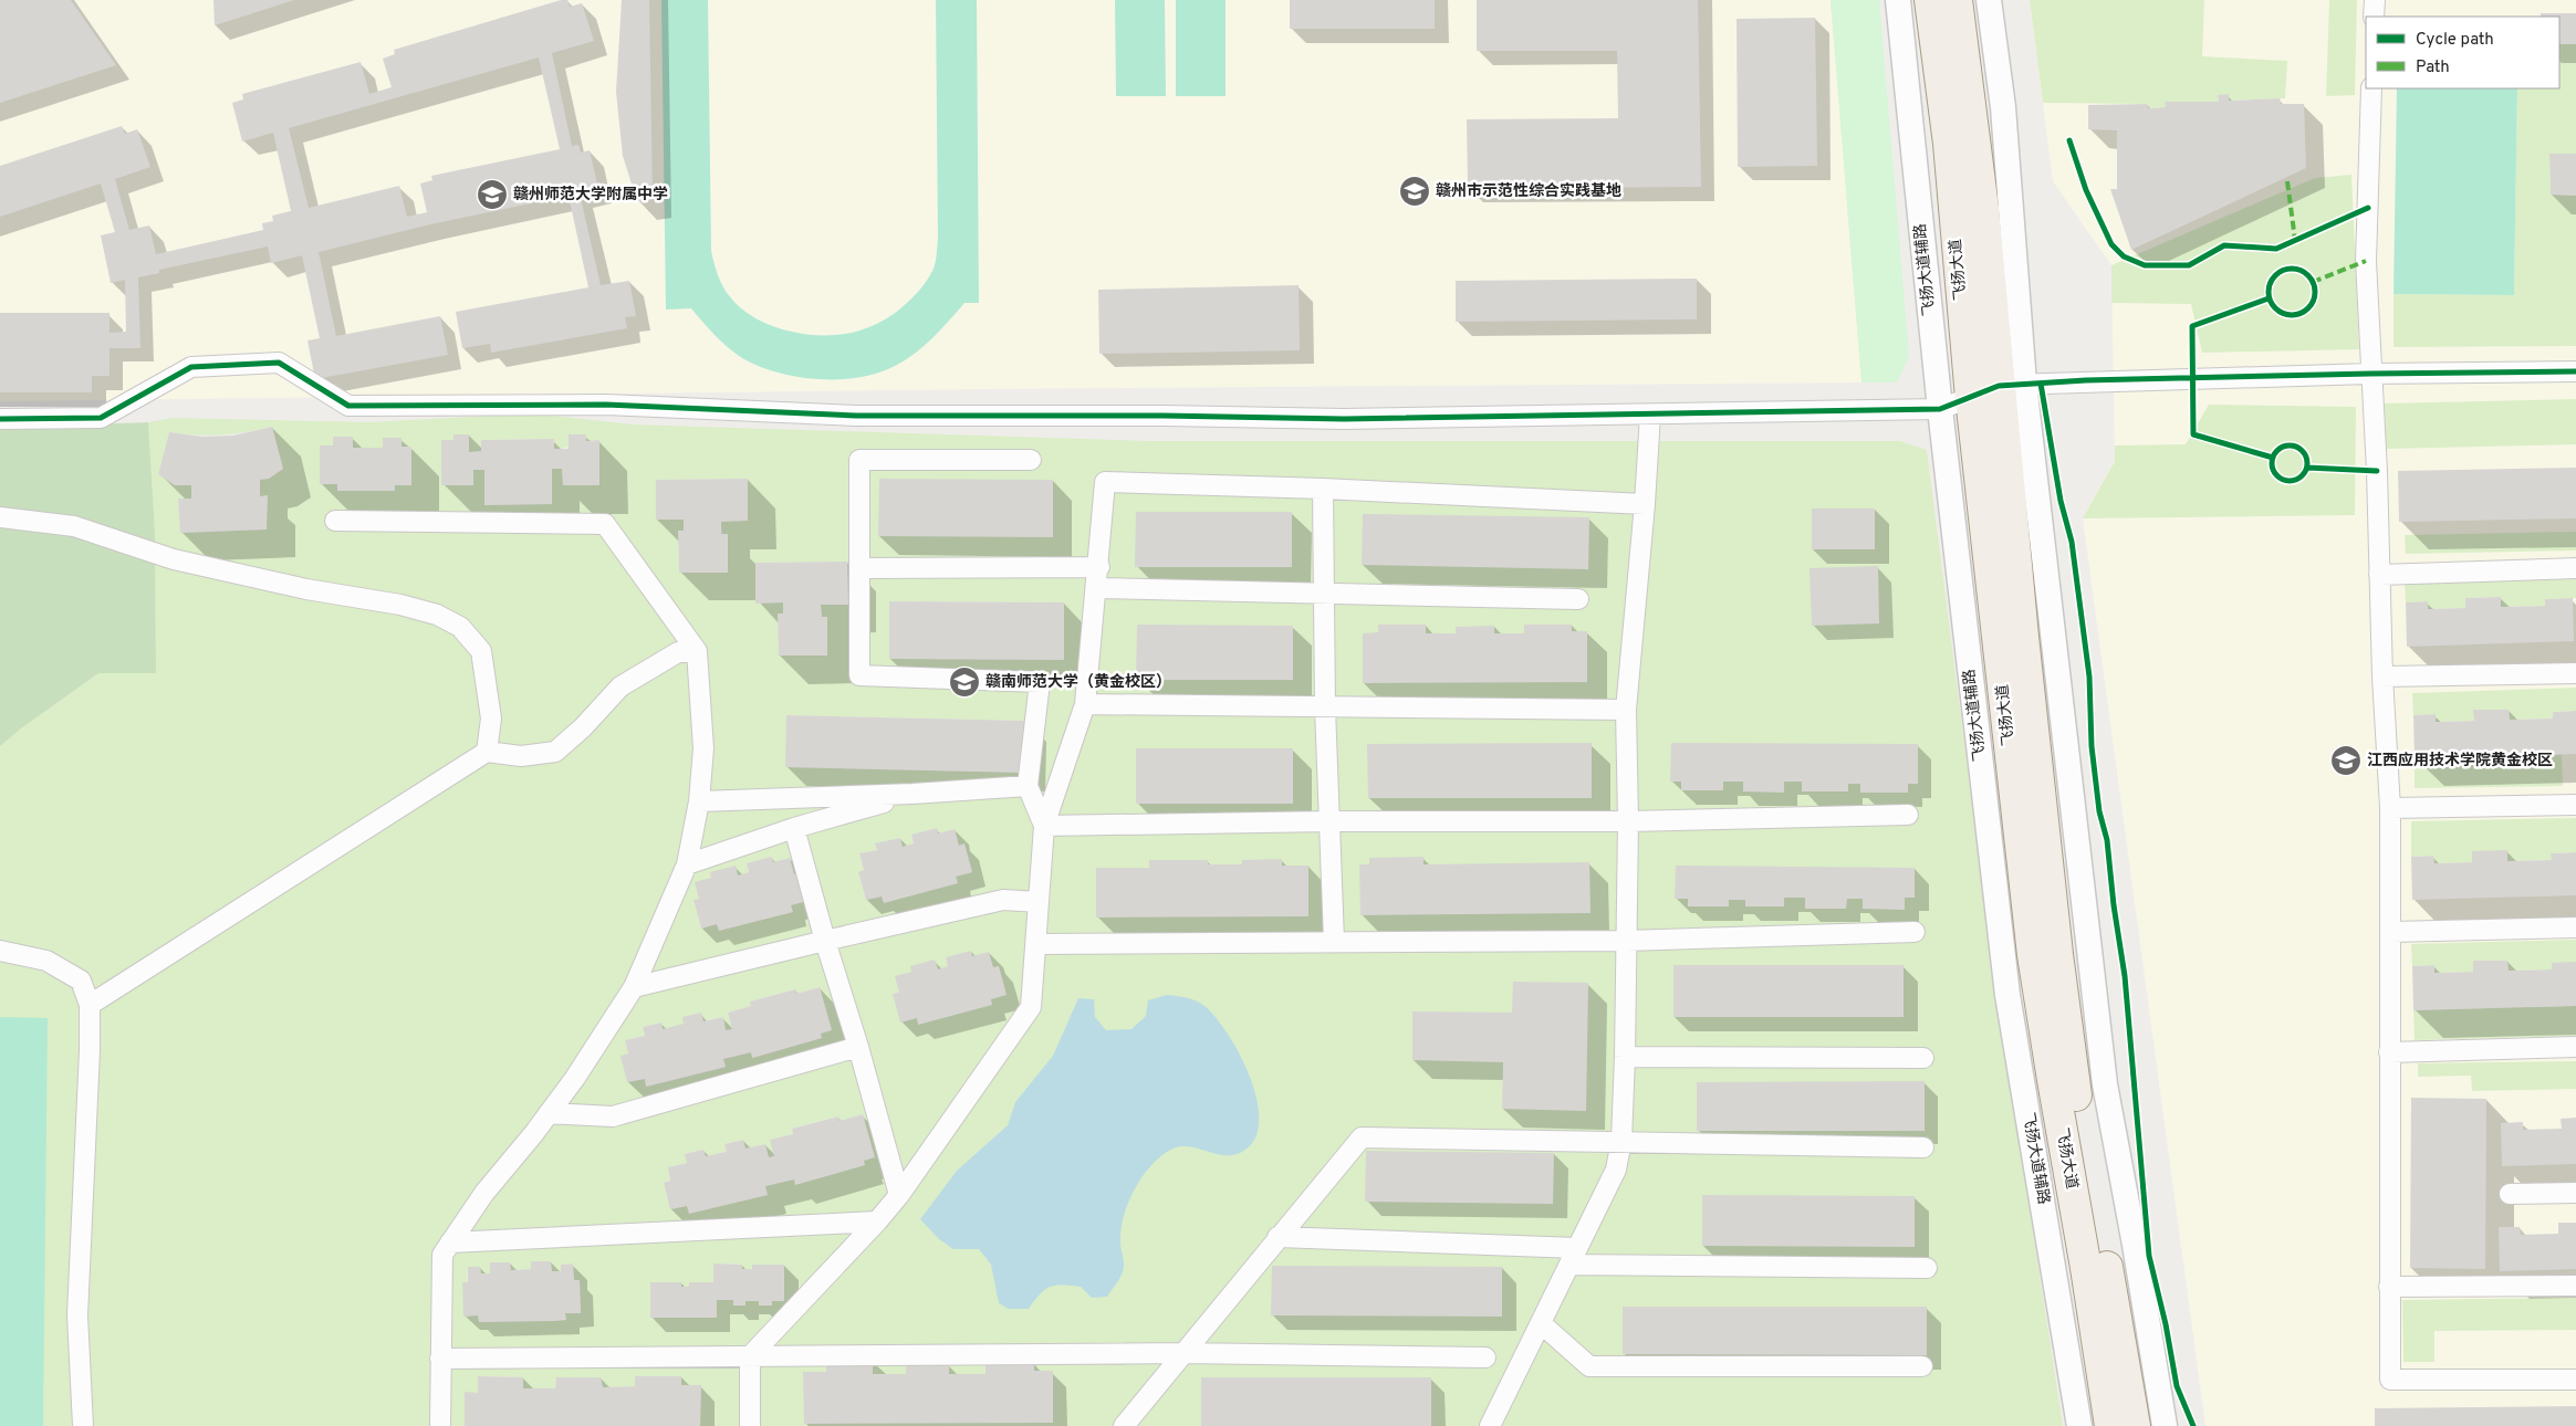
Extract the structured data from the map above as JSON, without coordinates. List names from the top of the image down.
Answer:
{
  "streets": {
    "main road": ["飞扬大道"],
    "street": ["飞扬大道辅路"]
  },
  "places": {
    "school or university": [
      "赣州市示范性综合实践基地",
      "赣州师范大学附属中学",
      "赣南师范大学（黄金校区）",
      "江西应用技术学院黄金校区"
    ]
  },
  "legend": ["Cycle path", "Path"]
}
